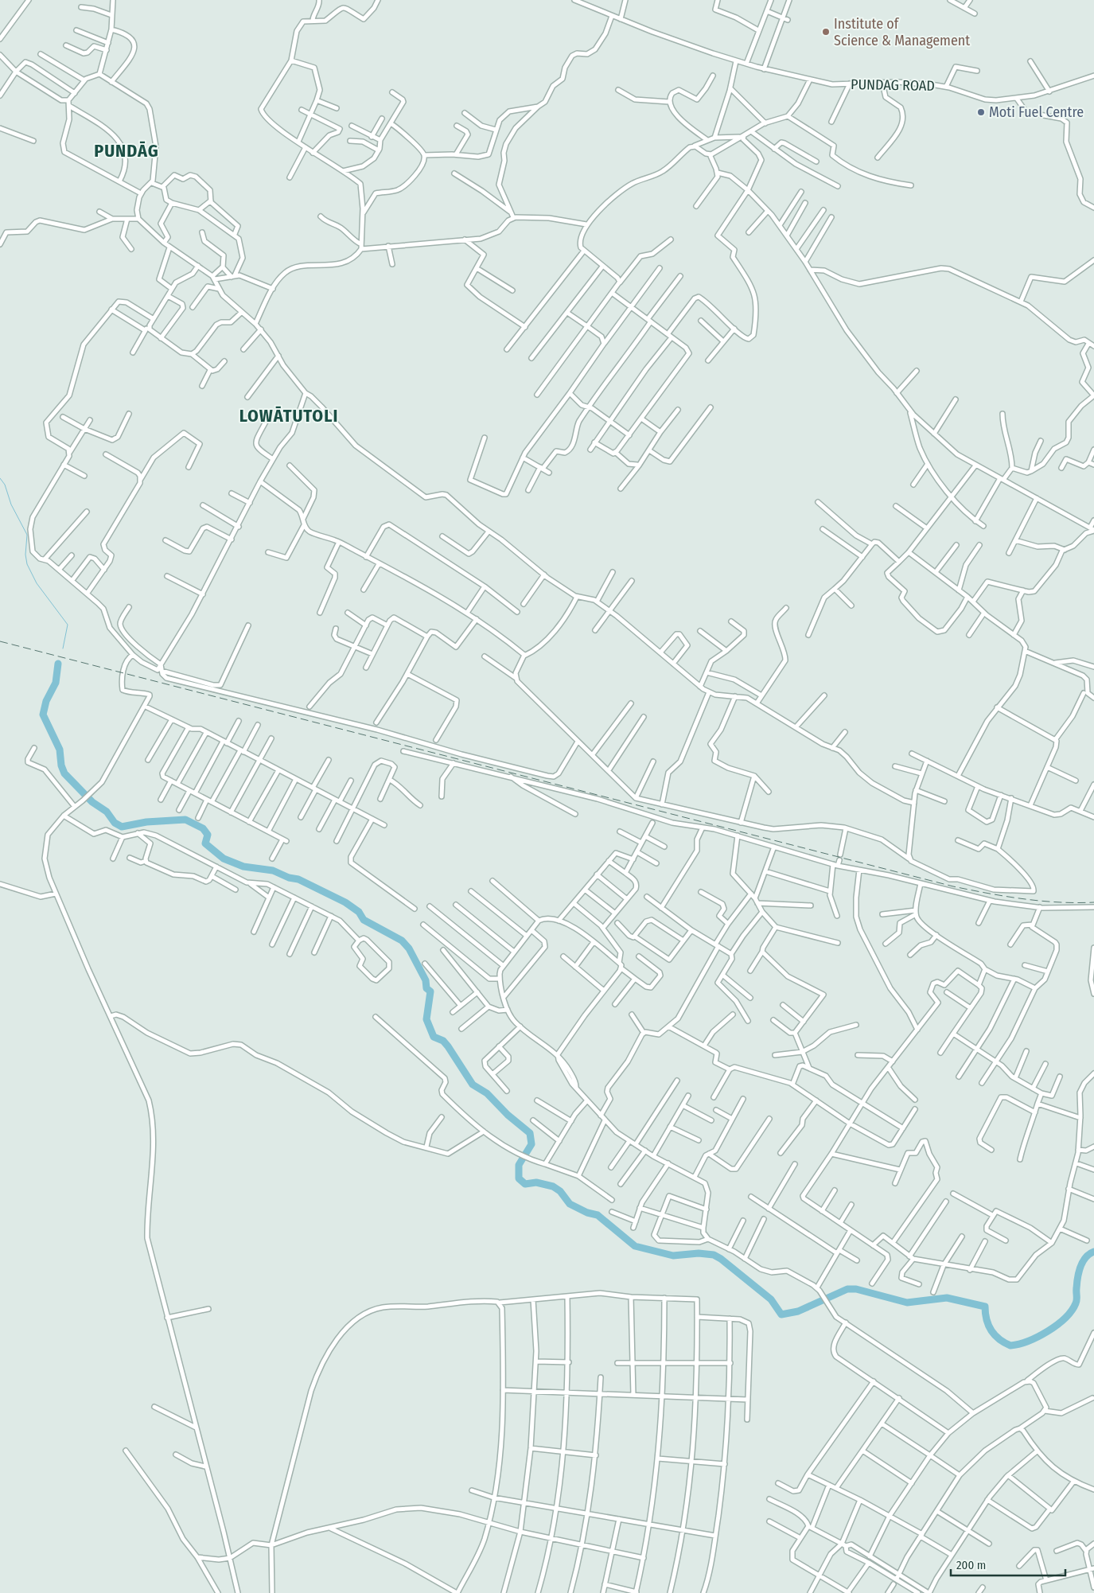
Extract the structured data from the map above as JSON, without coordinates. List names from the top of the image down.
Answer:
{
  "streets": {
    "street": ["PUNDAG ROAD"]
  },
  "districts": ["PUNDĀG", "LOWĀTUTOLI"],
  "places": ["Institute of Science & Management", "Moti Fuel Centre"],
  "scale_bar": "200 m"
}
